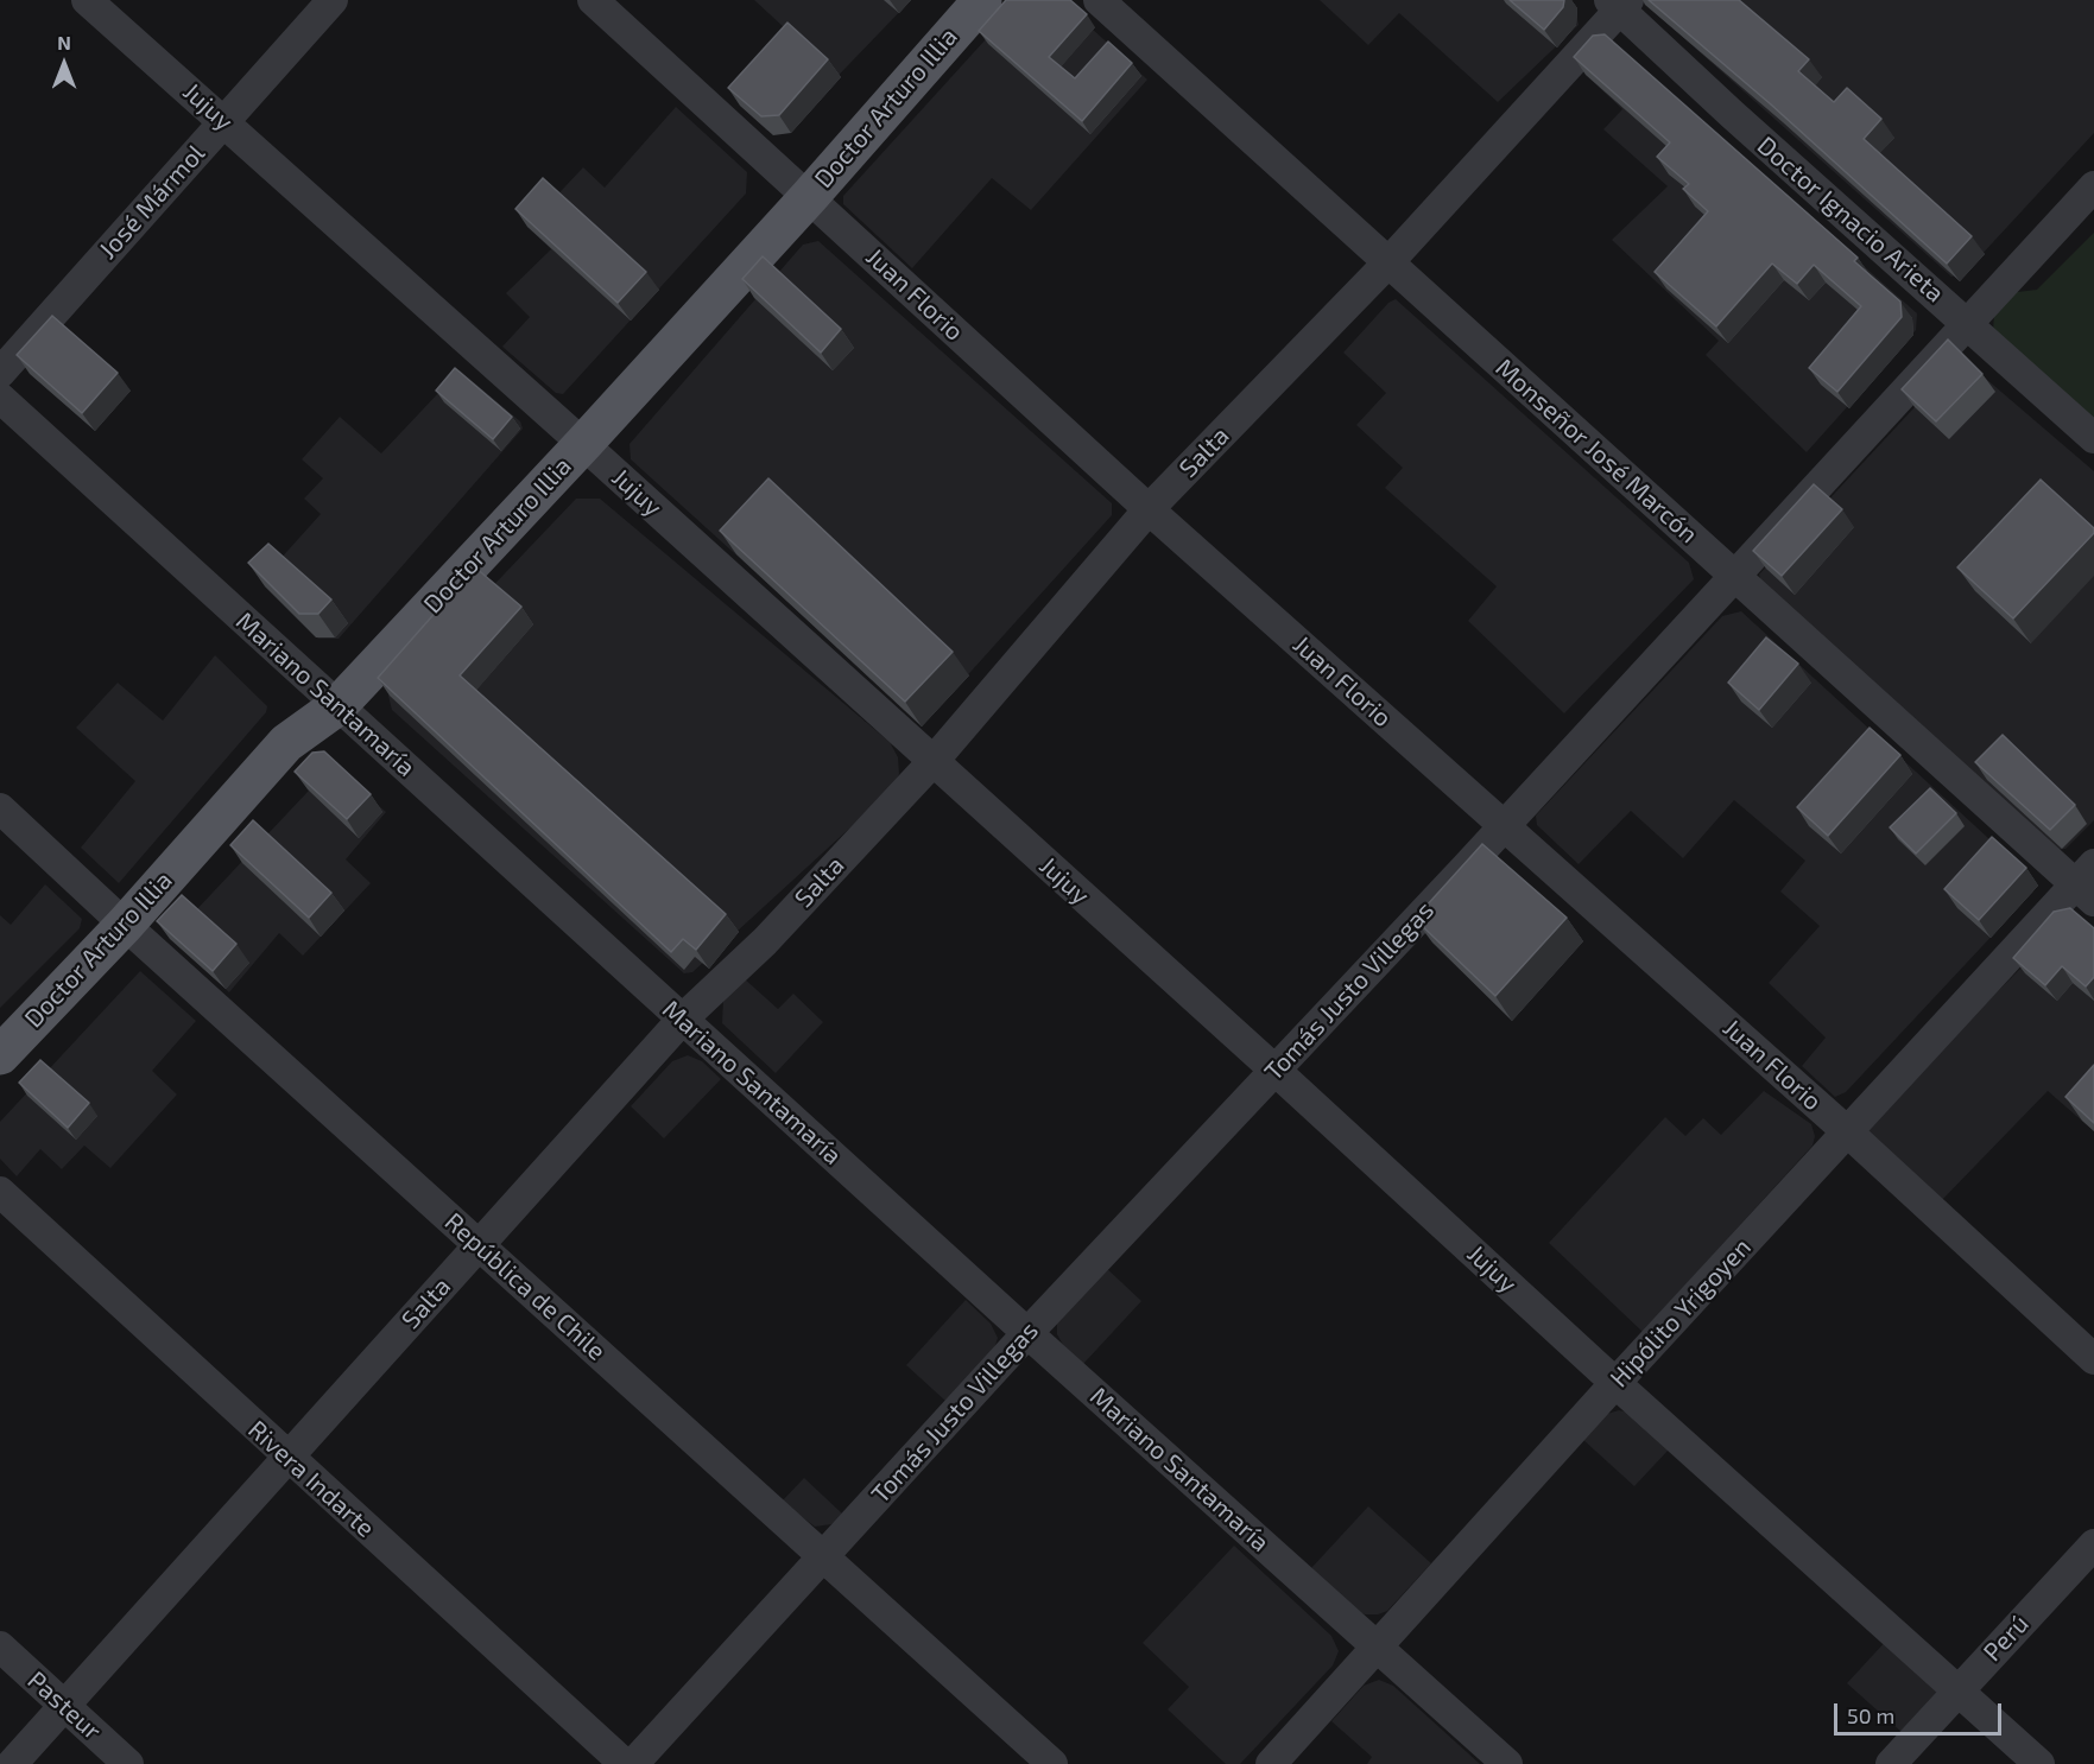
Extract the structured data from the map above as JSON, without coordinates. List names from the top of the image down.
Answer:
{
  "streets": {
    "main road": ["Doctor Arturo Illia"],
    "street": [
      "Jujuy",
      "José Mármol",
      "Doctor Ignacio Arieta",
      "Juan Florio",
      "Monseñor José Marcón",
      "Salta",
      "Mariano Santamaría",
      "Tomás Justo Villegas",
      "República de Chile",
      "Hipólito Yrigoyen",
      "Rivera Indarte",
      "Perú",
      "Pasteur"
    ]
  },
  "crossings": [
    ["Jujuy", "Doctor Arturo Illia"],
    ["Jujuy", "José Mármol"],
    ["Jujuy", "Salta"],
    ["Jujuy", "Tomás Justo Villegas"],
    ["Jujuy", "Hipólito Yrigoyen"],
    ["Jujuy", "Perú"],
    ["Doctor Arturo Illia", "Juan Florio"],
    ["Doctor Arturo Illia", "Mariano Santamaría"],
    ["Doctor Arturo Illia", "República de Chile"],
    ["Doctor Ignacio Arieta", "Salta"],
    ["Doctor Ignacio Arieta", "Tomás Justo Villegas"],
    ["Juan Florio", "Salta"],
    ["Juan Florio", "Tomás Justo Villegas"],
    ["Juan Florio", "Hipólito Yrigoyen"],
    ["Monseñor José Marcón", "Salta"],
    ["Monseñor José Marcón", "Tomás Justo Villegas"],
    ["Monseñor José Marcón", "Hipólito Yrigoyen"],
    ["Salta", "Mariano Santamaría"],
    ["Salta", "República de Chile"],
    ["Salta", "Rivera Indarte"],
    ["Salta", "Pasteur"],
    ["Mariano Santamaría", "Tomás Justo Villegas"],
    ["Mariano Santamaría", "Hipólito Yrigoyen"],
    ["Tomás Justo Villegas", "República de Chile"]
  ],
  "scale_bar": "50 m",
  "north": "top"
}
